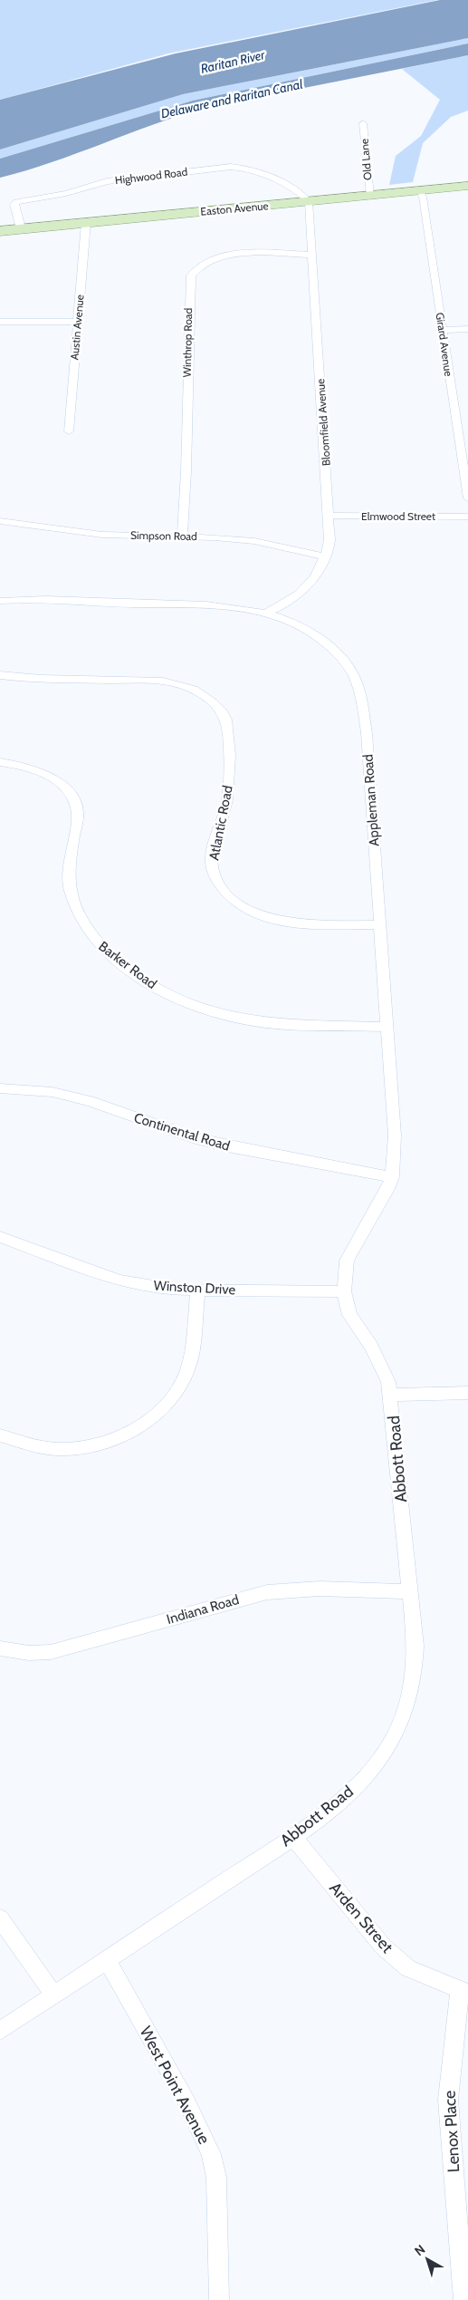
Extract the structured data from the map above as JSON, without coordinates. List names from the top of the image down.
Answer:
{
  "streets": {
    "main road": ["Easton Avenue"],
    "street": [
      "Old Lane",
      "Highwood Road",
      "Austin Avenue",
      "Winthrop Road",
      "Girard Avenue",
      "Bloomfield Avenue",
      "Elmwood Street",
      "Simpson Road",
      "Appleman Road",
      "Atlantic Road",
      "Barker Road",
      "Continental Road",
      "Winston Drive",
      "Abbott Road",
      "Indiana Road",
      "Arden Street",
      "West Point Avenue",
      "Lenox Place"
    ]
  },
  "crossings": [
    ["Old Lane", "Easton Avenue"],
    ["Highwood Road", "Easton Avenue"],
    ["Highwood Road", "Bloomfield Avenue"],
    ["Easton Avenue", "Austin Avenue"],
    ["Easton Avenue", "Girard Avenue"],
    ["Easton Avenue", "Bloomfield Avenue"],
    ["Winthrop Road", "Bloomfield Avenue"],
    ["Winthrop Road", "Simpson Road"],
    ["Bloomfield Avenue", "Elmwood Street"],
    ["Bloomfield Avenue", "Simpson Road"],
    ["Bloomfield Avenue", "Appleman Road"],
    ["Appleman Road", "Atlantic Road"],
    ["Appleman Road", "Barker Road"],
    ["Appleman Road", "Continental Road"],
    ["Appleman Road", "Winston Drive"],
    ["Appleman Road", "Abbott Road"],
    ["Winston Drive", "Abbott Road"],
    ["Abbott Road", "Indiana Road"],
    ["Abbott Road", "Arden Street"],
    ["Abbott Road", "West Point Avenue"],
    ["Arden Street", "Lenox Place"]
  ],
  "water": ["Raritan River", "Delaware and Raritan Canal"],
  "north": "top left"
}
